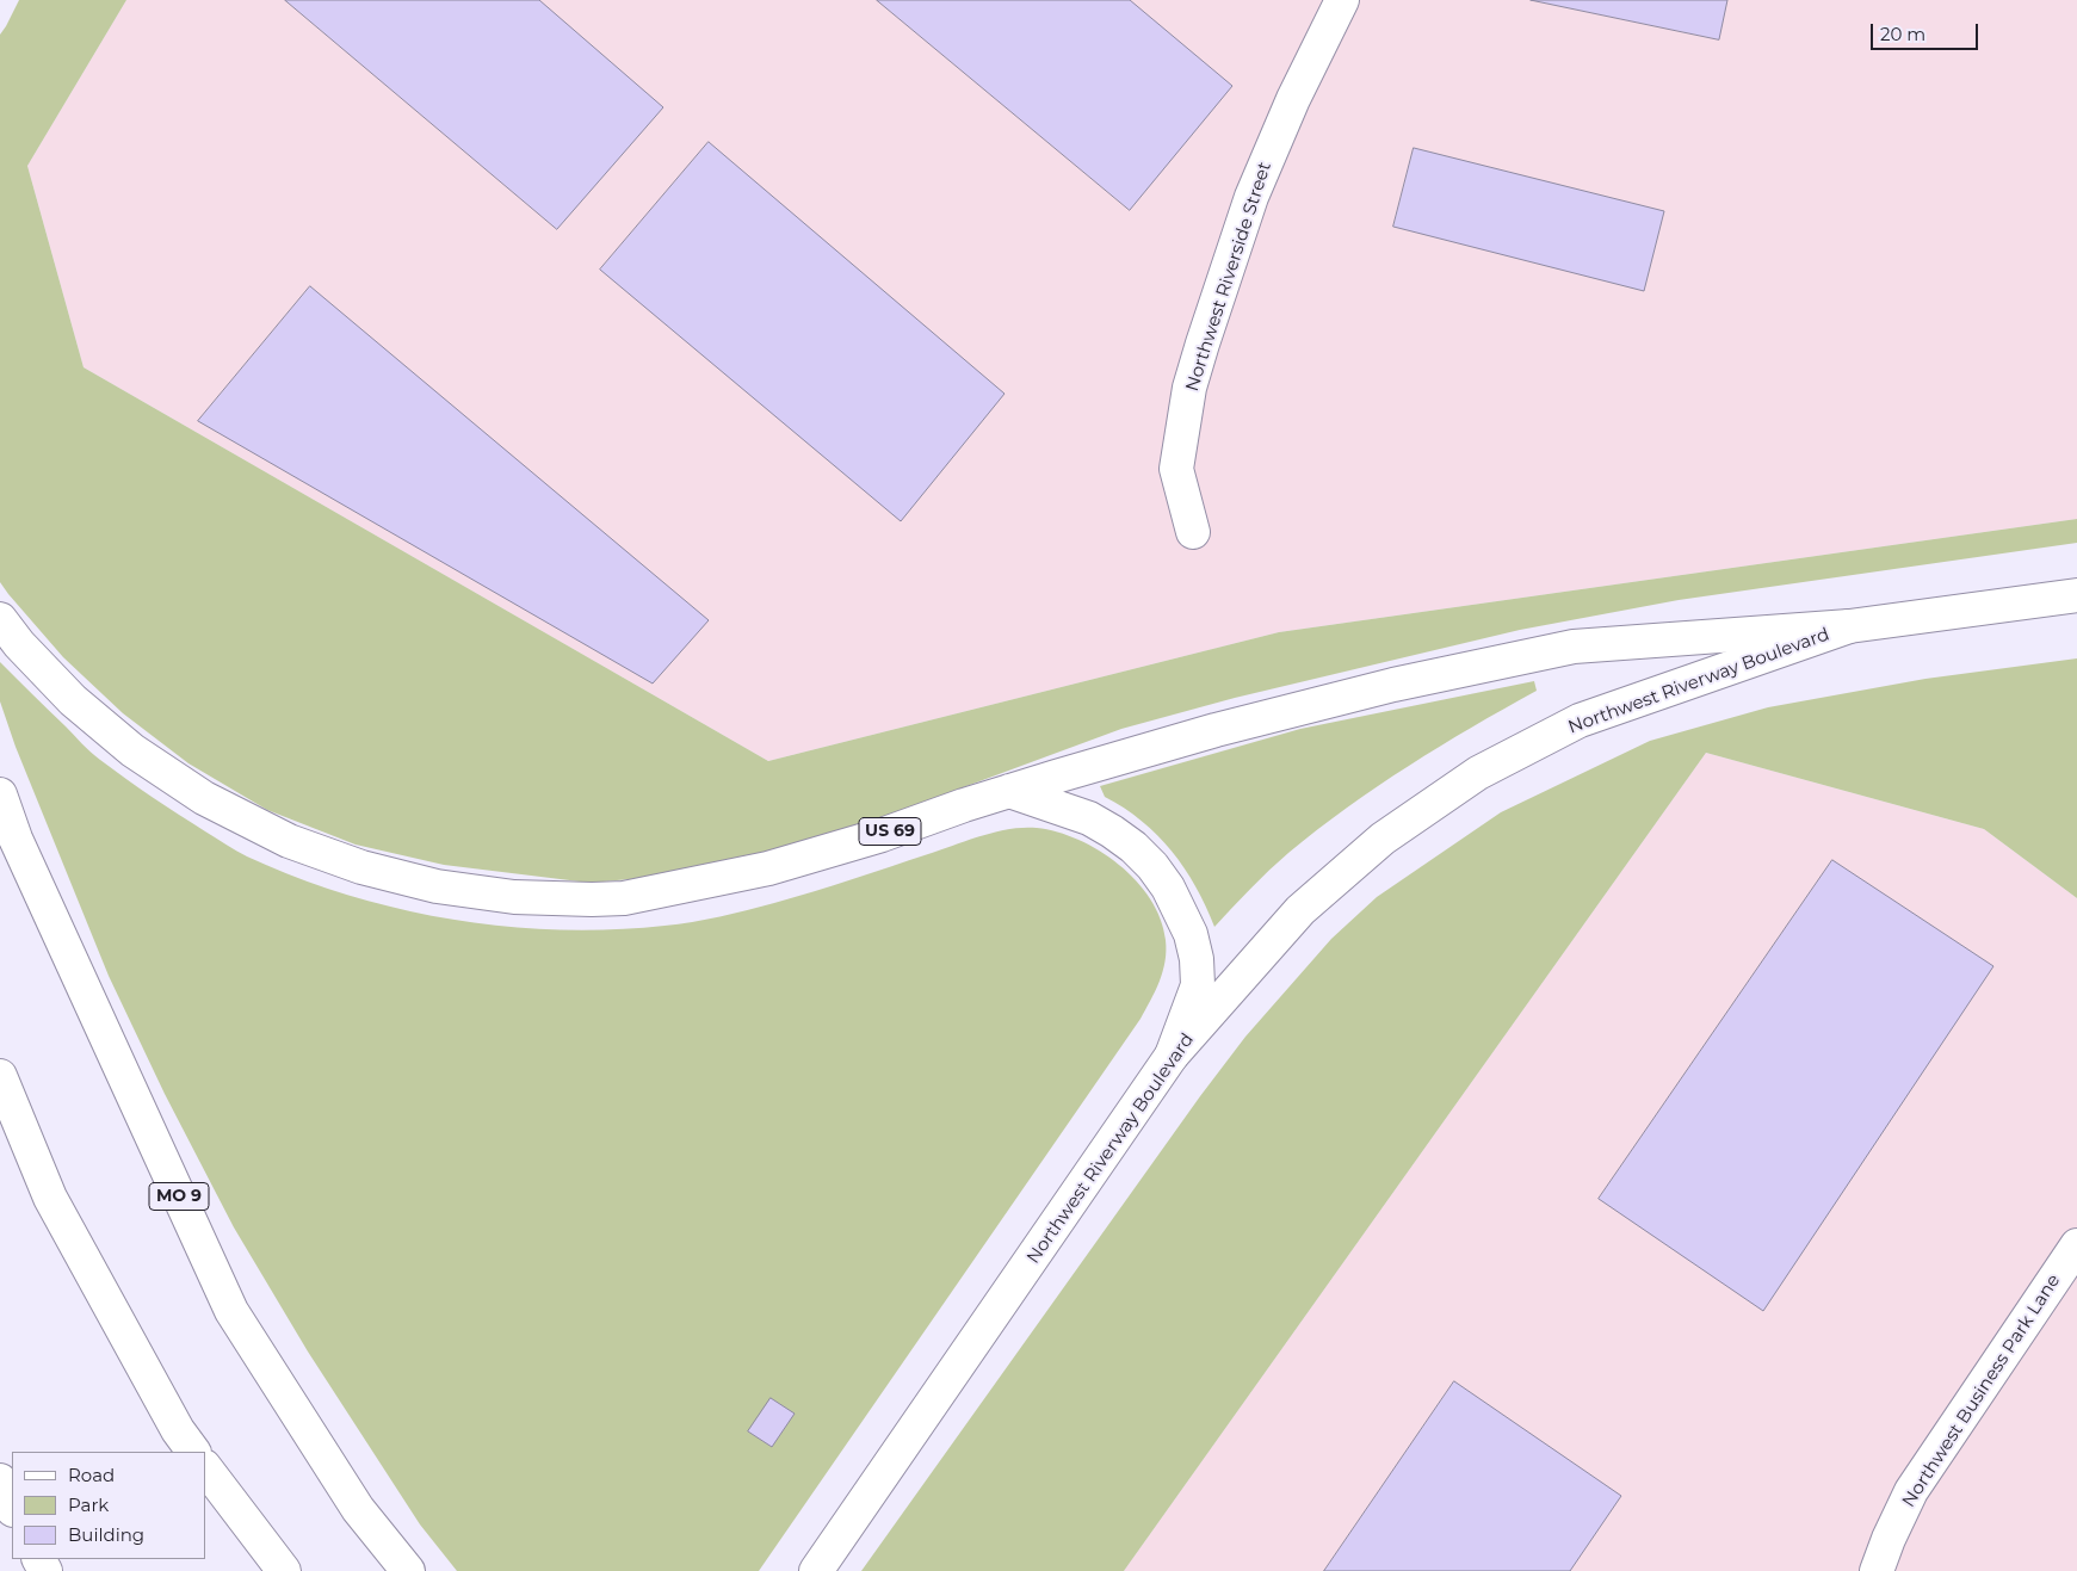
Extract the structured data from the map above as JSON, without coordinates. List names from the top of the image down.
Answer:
{
  "streets": {
    "main road": [
      "Northwest Riverside Street",
      "Northwest Riverway Boulevard",
      "US 69",
      "MO 9",
      "Northwest Business Park Lane"
    ]
  },
  "crossings": [
    ["Northwest Riverway Boulevard", "US 69"]
  ],
  "legend": ["Road", "Park", "Building"],
  "scale_bar": "20 m"
}
